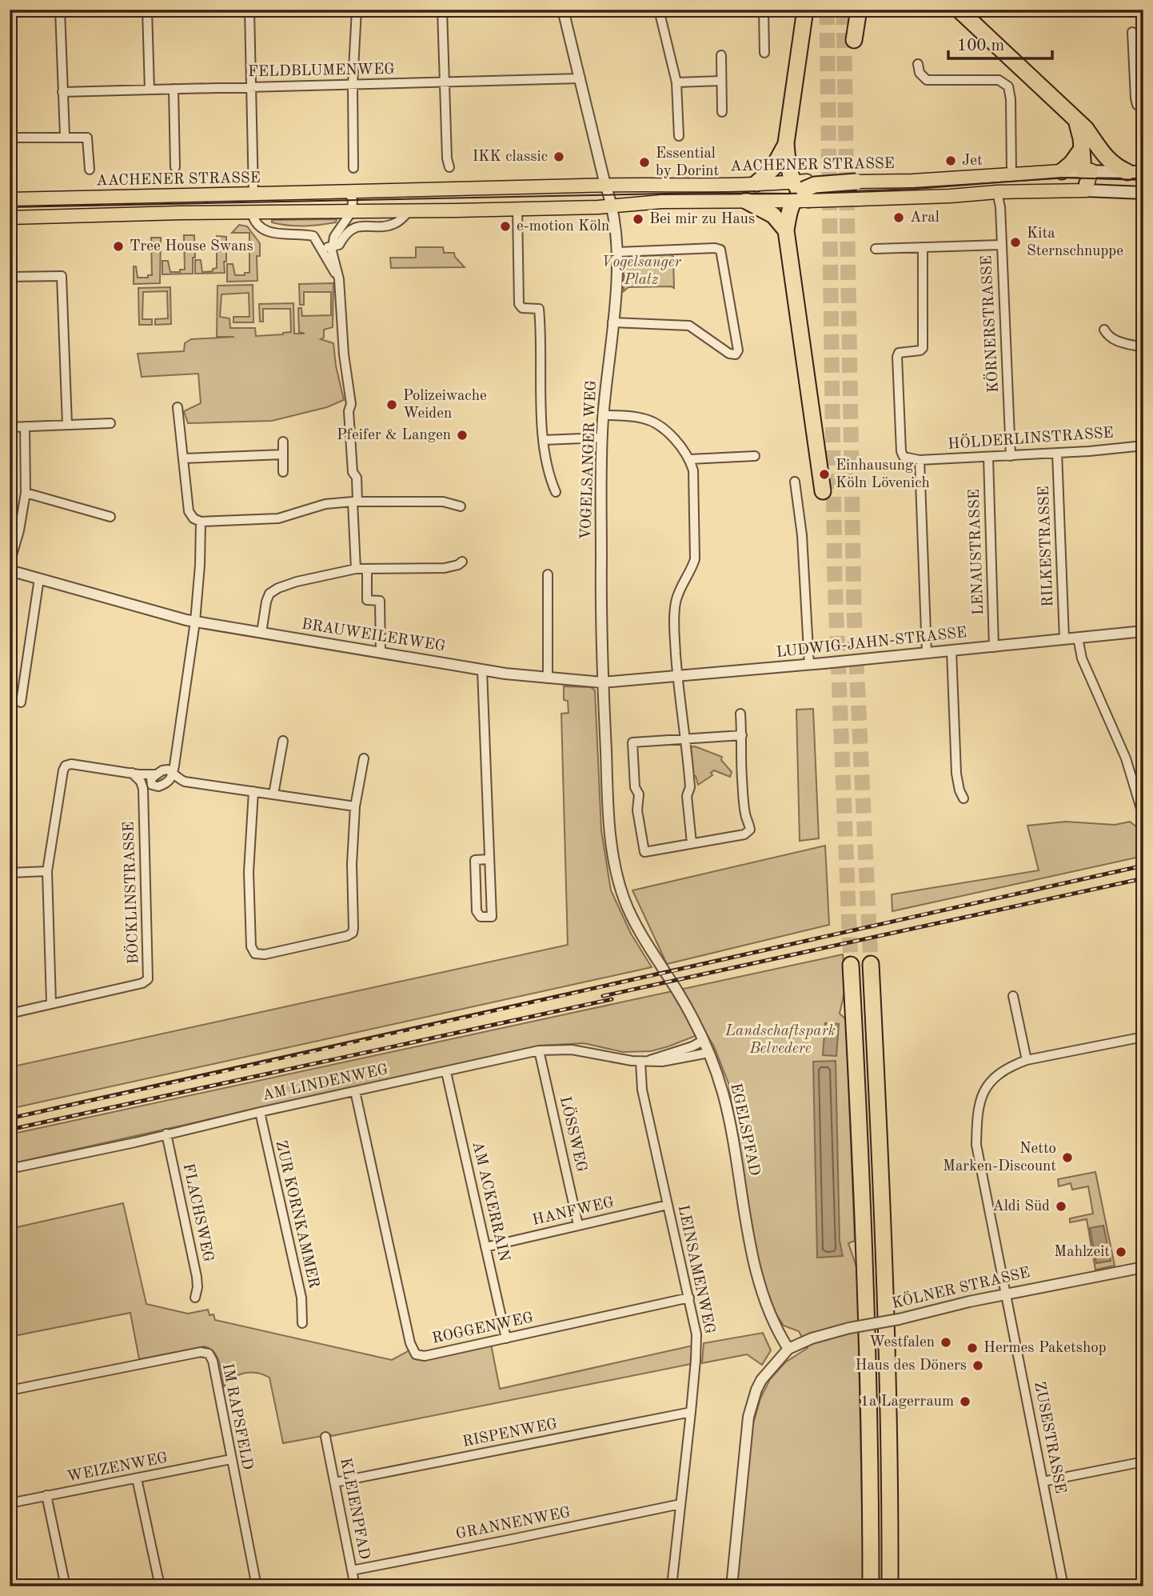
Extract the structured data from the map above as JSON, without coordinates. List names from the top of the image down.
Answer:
{
  "streets": {
    "main road": ["AACHENER STRASSE"],
    "street": [
      "FELDBLUMENWEG",
      "KÖRNERSTRASSE",
      "HÖLDERLINSTRASSE",
      "VOGELSANGER WEG",
      "RILKESTRASSE",
      "LENAUSTRASSE",
      "BRAUWEILERWEG",
      "LUDWIG-JAHN-STRASSE",
      "BÖCKLINSTRASSE",
      "AM LINDENWEG",
      "EGELSPFAD",
      "LÖSSWEG",
      "AM ACKERRAIN",
      "HANFWEG",
      "FLACHSWEG",
      "ZUR KORNKAMMER",
      "LEINSAMENWEG",
      "KÖLNER STRASSE",
      "ROGGENWEG",
      "IM RAPSFELD",
      "RISPENWEG",
      "ZUSESTRASSE",
      "WEIZENWEG",
      "KLEIENPFAD",
      "GRANNENWEG"
    ]
  },
  "crossings": [
    ["FELDBLUMENWEG", "VOGELSANGER WEG"],
    ["AACHENER STRASSE", "KÖRNERSTRASSE"],
    ["AACHENER STRASSE", "VOGELSANGER WEG"],
    ["KÖRNERSTRASSE", "HÖLDERLINSTRASSE"],
    ["HÖLDERLINSTRASSE", "RILKESTRASSE"],
    ["HÖLDERLINSTRASSE", "LENAUSTRASSE"],
    ["VOGELSANGER WEG", "BRAUWEILERWEG"],
    ["VOGELSANGER WEG", "LUDWIG-JAHN-STRASSE"],
    ["VOGELSANGER WEG", "EGELSPFAD"],
    ["RILKESTRASSE", "LUDWIG-JAHN-STRASSE"],
    ["LENAUSTRASSE", "LUDWIG-JAHN-STRASSE"],
    ["BRAUWEILERWEG", "LUDWIG-JAHN-STRASSE"],
    ["BRAUWEILERWEG", "BÖCKLINSTRASSE"],
    ["BRAUWEILERWEG", "EGELSPFAD"],
    ["LUDWIG-JAHN-STRASSE", "EGELSPFAD"],
    ["AM LINDENWEG", "EGELSPFAD"],
    ["AM LINDENWEG", "LÖSSWEG"],
    ["AM LINDENWEG", "AM ACKERRAIN"],
    ["AM LINDENWEG", "FLACHSWEG"],
    ["AM LINDENWEG", "ZUR KORNKAMMER"],
    ["AM LINDENWEG", "LEINSAMENWEG"],
    ["AM LINDENWEG", "ROGGENWEG"],
    ["EGELSPFAD", "KÖLNER STRASSE"],
    ["LÖSSWEG", "HANFWEG"],
    ["AM ACKERRAIN", "HANFWEG"],
    ["AM ACKERRAIN", "ROGGENWEG"],
    ["HANFWEG", "LEINSAMENWEG"],
    ["LEINSAMENWEG", "ROGGENWEG"],
    ["LEINSAMENWEG", "RISPENWEG"],
    ["LEINSAMENWEG", "GRANNENWEG"],
    ["KÖLNER STRASSE", "ZUSESTRASSE"],
    ["IM RAPSFELD", "WEIZENWEG"],
    ["RISPENWEG", "KLEIENPFAD"],
    ["KLEIENPFAD", "GRANNENWEG"]
  ],
  "parks": ["Vogelsanger Platz", "Landschaftspark Belvedere"],
  "places": [
    "IKK classic",
    "Jet",
    "Essential by Dorint",
    "Aral",
    "Bei mir zu Haus",
    "e-motion Köln",
    "Kita Sternschnuppe",
    "Tree House Swans",
    "Polizeiwache Weiden",
    "Pfeifer & Langen",
    "Einhausung Köln Lövenich",
    "Netto Marken-Discount",
    "Aldi Süd",
    "Mahlzeit",
    "Westfalen",
    "Hermes Paketshop",
    "Haus des Döners",
    "1a Lagerraum"
  ],
  "scale_bar": "100 m"
}
